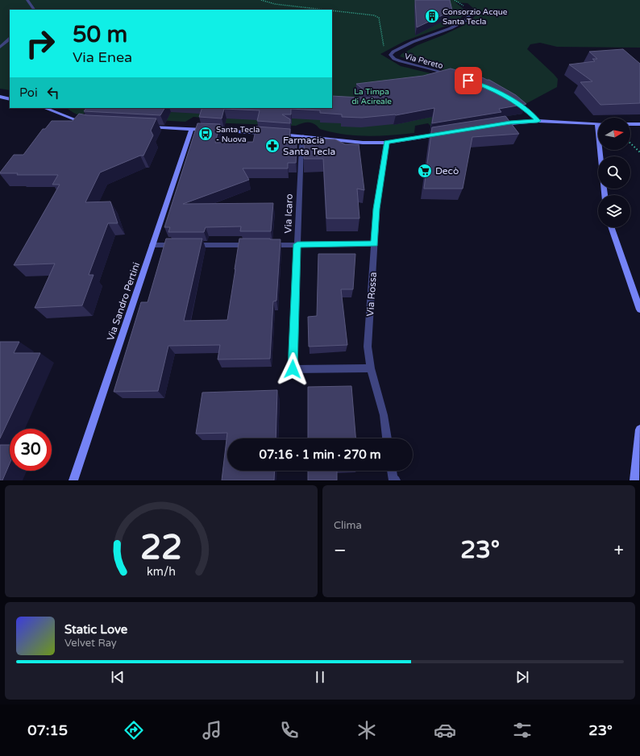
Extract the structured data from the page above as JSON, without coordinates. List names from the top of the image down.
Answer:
{
  "streets": {
    "street": [
      "Via Pereto",
      "Via Icaro",
      "Via Rossa",
      "Via Sandro Pertini"
    ]
  },
  "crossings": [
    ["Via Icaro", "Via Rossa"]
  ],
  "parks": ["La Timpa di Acireale"],
  "places": {
    "building": ["Consorzio Acque Santa Tecla"],
    "bus stop": ["Santa Tecla - Nuova"],
    "pharmacy": ["Farmacia Santa Tecla"],
    "supermarket": ["Decò"]
  },
  "north": "right",
  "page": {
    "turn": ["50 m", "Via Enea"],
    "then": "Poi",
    "limit": "30",
    "trip": "07:16 · 1 min · 270 m",
    "tile": "Clima",
    "heat": ["−", "23°", "+"],
    "song": ["Static Love", "Velvet Ray"],
    "tabs": ["07:15", "23°"],
    "gauge": ["22", "km/h"]
  }
}
